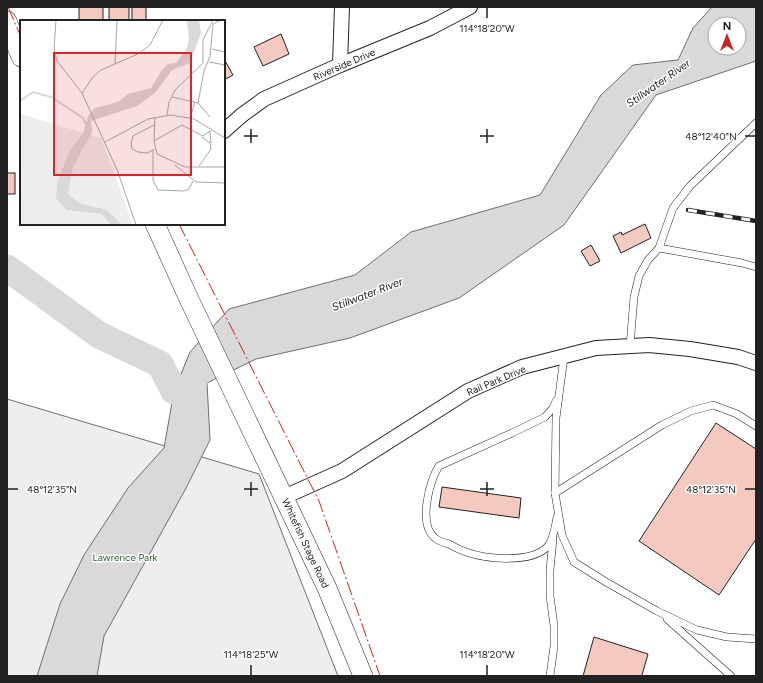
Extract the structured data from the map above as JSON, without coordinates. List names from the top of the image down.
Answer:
{
  "streets": {
    "main road": ["Whitefish Stage Road"],
    "street": ["Riverside Drive", "Rail Park Drive"]
  },
  "crossings": [
    ["Rail Park Drive", "Whitefish Stage Road"]
  ],
  "water": ["Stillwater River"],
  "parks": ["Lawrence Park"],
  "north": "top",
  "coordinates": [
    "114°18'20\"W",
    "48°12'40\"N",
    "48°12'35\"N",
    "114°18'25\"W"
  ]
}
